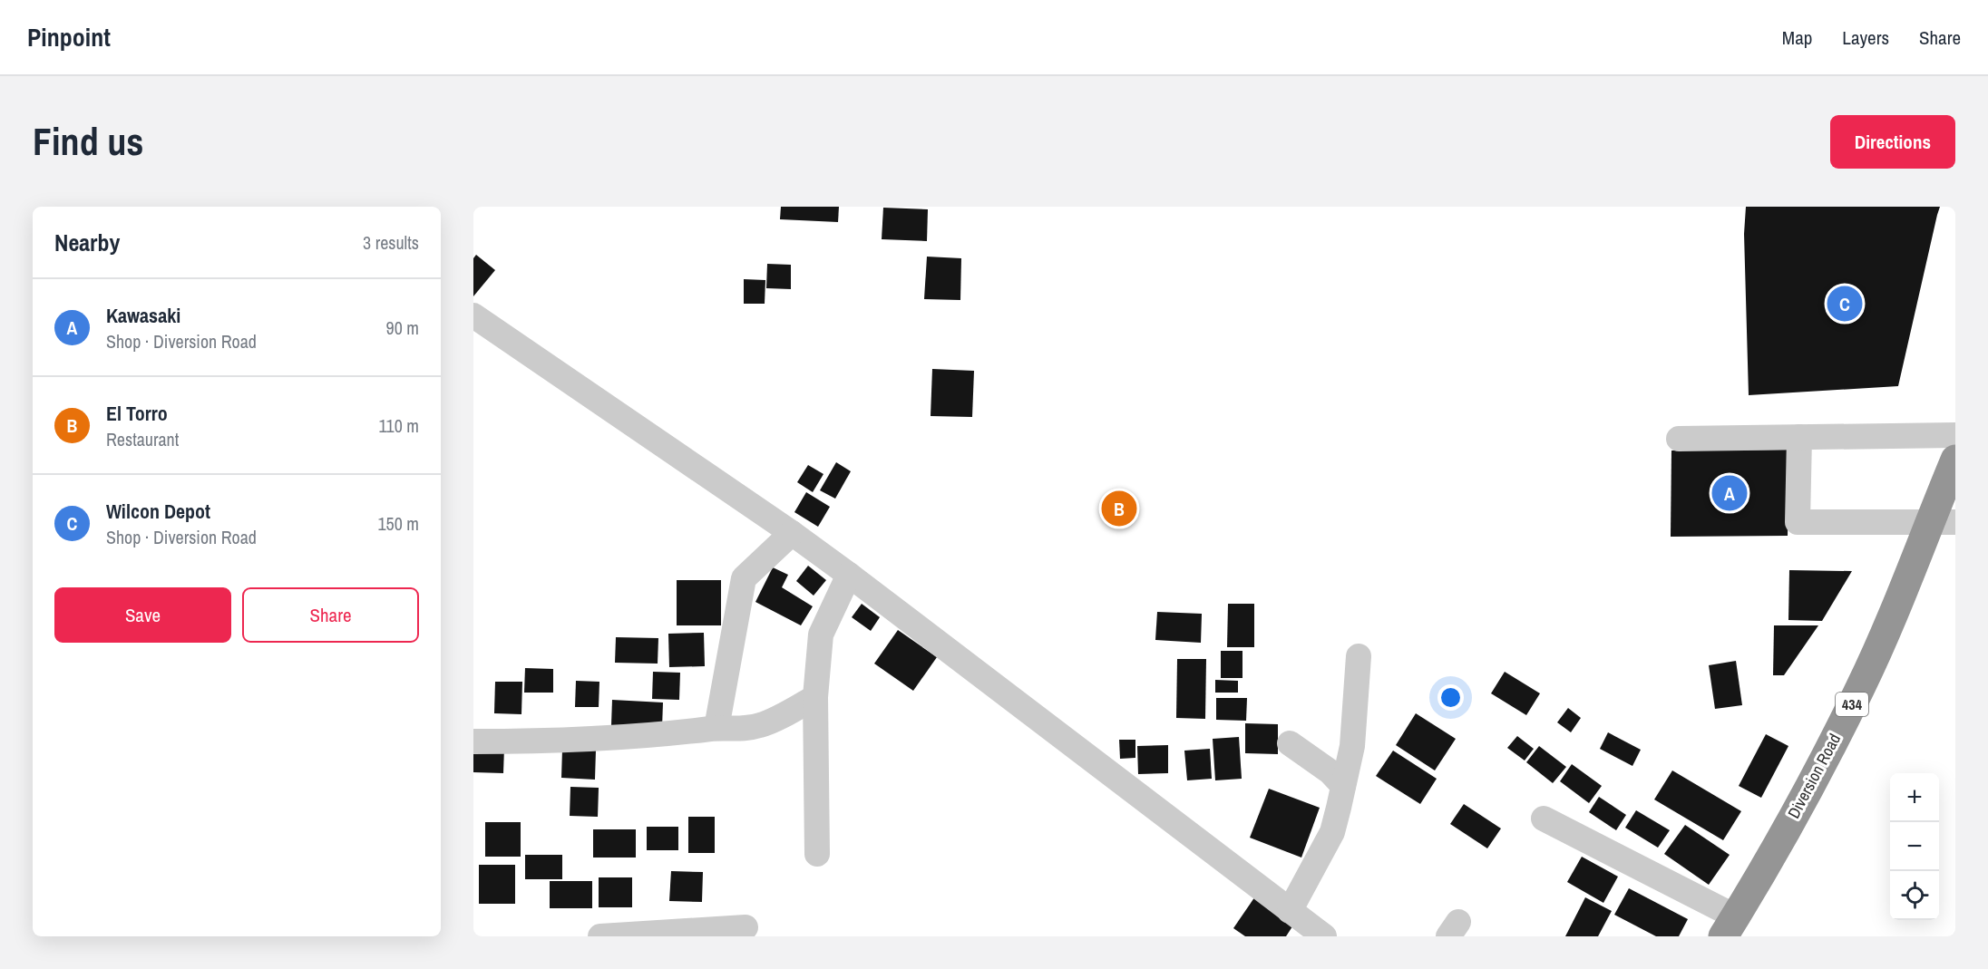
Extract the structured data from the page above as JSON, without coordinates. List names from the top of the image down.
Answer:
{
  "streets": {
    "highway": ["434", "Diversion Road"]
  },
  "page": {
    "header": "Pinpoint",
    "nav": ["Map", "Layers", "Share"],
    "buttons": [
      "Directions",
      ["Save", "Share"]
    ],
    "title": "Find us",
    "heading": ["Nearby", "3 results"],
    "list": [
      {
        "mark": "A",
        "name": "Kawasaki",
        "note": "Shop · Diversion Road",
        "value": "90 m"
      },
      {
        "mark": "B",
        "name": "El Torro",
        "note": "Restaurant",
        "value": "110 m"
      },
      {
        "mark": "C",
        "name": "Wilcon Depot",
        "note": "Shop · Diversion Road",
        "value": "150 m"
      }
    ],
    "pins": ["C", "A", "B"],
    "map_buttons": ["+", "−"]
  }
}
